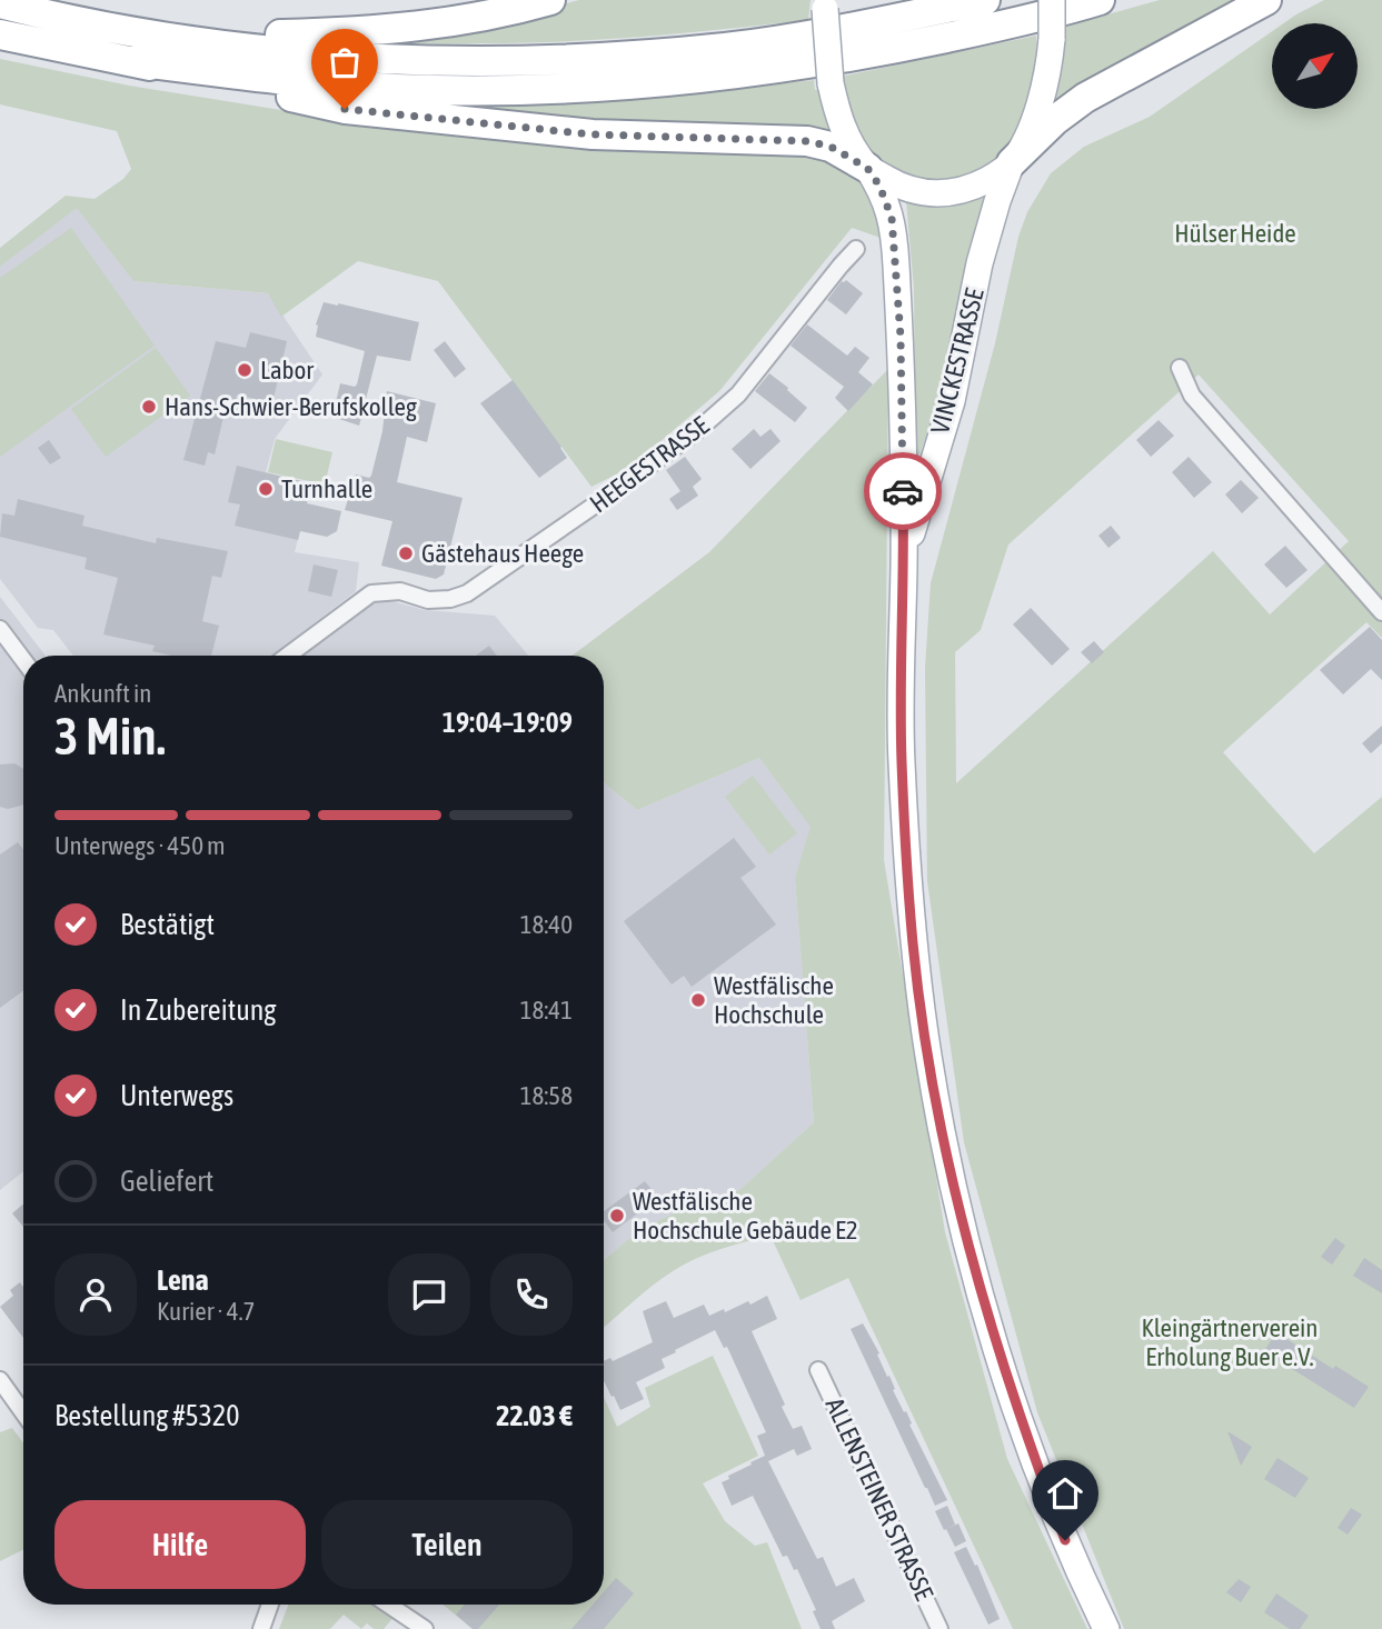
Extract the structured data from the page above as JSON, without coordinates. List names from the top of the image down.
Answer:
{
  "streets": {
    "main road": ["VINCKESTRASSE"],
    "street": ["HEEGESTRASSE", "ALLENSTEINER STRASSE"]
  },
  "parks": ["Hülser Heide", "Kleingärtnerverein Erholung Buer e.V."],
  "places": [
    "Labor",
    "Hans-Schwier-Berufskolleg",
    "Turnhalle",
    "Gästehaus Heege",
    "Westfälische Hochschule",
    "Westfälische Hochschule Gebäude E2"
  ],
  "north": "top right",
  "page": {
    "heading": ["3 Min.", "Ankunft in", "19:04–19:09"],
    "panel": [
      "Lena",
      "Kurier · 4.7",
      "Bestellung #5320",
      "22.03 €"
    ],
    "bar": "Unterwegs · 450 m",
    "list": [
      ["Bestätigt", "18:40"],
      ["In Zubereitung", "18:41"],
      ["Unterwegs", "18:58"],
      "Geliefert"
    ],
    "buttons": ["Hilfe", "Teilen"]
  }
}
